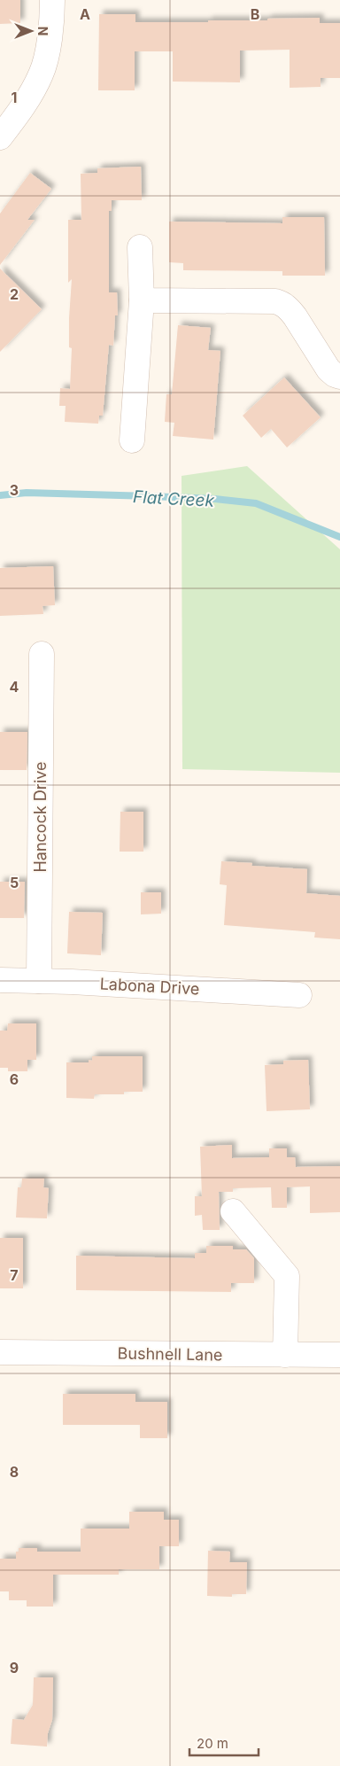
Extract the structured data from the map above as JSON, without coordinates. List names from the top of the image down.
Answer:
{
  "streets": {
    "street": ["Hancock Drive", "Labona Drive", "Bushnell Lane"]
  },
  "crossings": [
    ["Hancock Drive", "Labona Drive"]
  ],
  "water": ["Flat Creek"],
  "scale_bar": "20 m",
  "north": "right",
  "grid": {
    "columns": ["A", "B"],
    "rows": [
      "1",
      "2",
      "3",
      "4",
      "5",
      "6",
      "7",
      "8",
      "9"
    ]
  }
}
